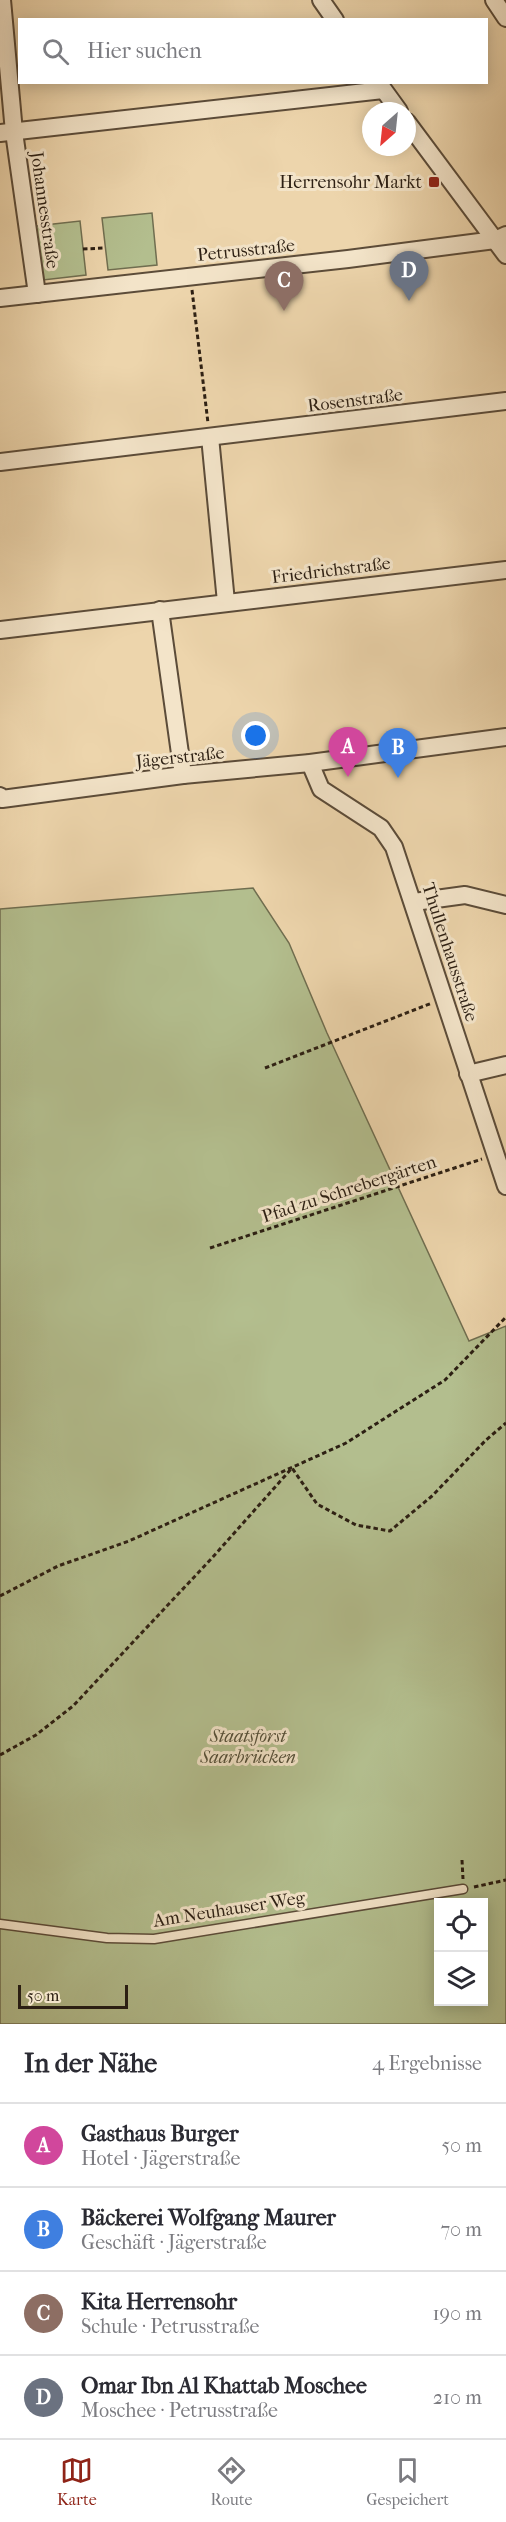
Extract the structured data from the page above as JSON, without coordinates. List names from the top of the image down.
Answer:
{
  "streets": {
    "street": [
      "Johannesstraße",
      "Petrusstraße",
      "Rosenstraße",
      "Friedrichstraße",
      "Jägerstraße",
      "Thullenhausstraße"
    ],
    "lane": ["Am Neuhauser Weg"],
    "path": ["Pfad zu Schrebergärten"]
  },
  "crossings": [
    ["Johannesstraße", "Petrusstraße"],
    ["Jägerstraße", "Thullenhausstraße"],
    ["Thullenhausstraße", "Pfad zu Schrebergärten"]
  ],
  "parks": ["Staatsforst Saarbrücken"],
  "places": {
    "transit": ["Herrensohr Markt"]
  },
  "scale_bar": "50 m",
  "north": "bottom left",
  "page": {
    "search": "Hier suchen",
    "pins": [
      "D",
      "C",
      "A",
      "B"
    ],
    "scale": "50 m",
    "heading": ["In der Nähe", "4 Ergebnisse"],
    "list": [
      {
        "mark": "A",
        "name": "Gasthaus Burger",
        "note": "Hotel · Jägerstraße",
        "value": "50 m"
      },
      {
        "mark": "B",
        "name": "Bäckerei Wolfgang Maurer",
        "note": "Geschäft · Jägerstraße",
        "value": "70 m"
      },
      {
        "mark": "C",
        "name": "Kita Herrensohr",
        "note": "Schule · Petrusstraße",
        "value": "190 m"
      },
      {
        "mark": "D",
        "name": "Omar Ibn Al Khattab Moschee",
        "note": "Moschee · Petrusstraße",
        "value": "210 m"
      }
    ],
    "nav": ["Karte", "Route", "Gespeichert"]
  }
}
